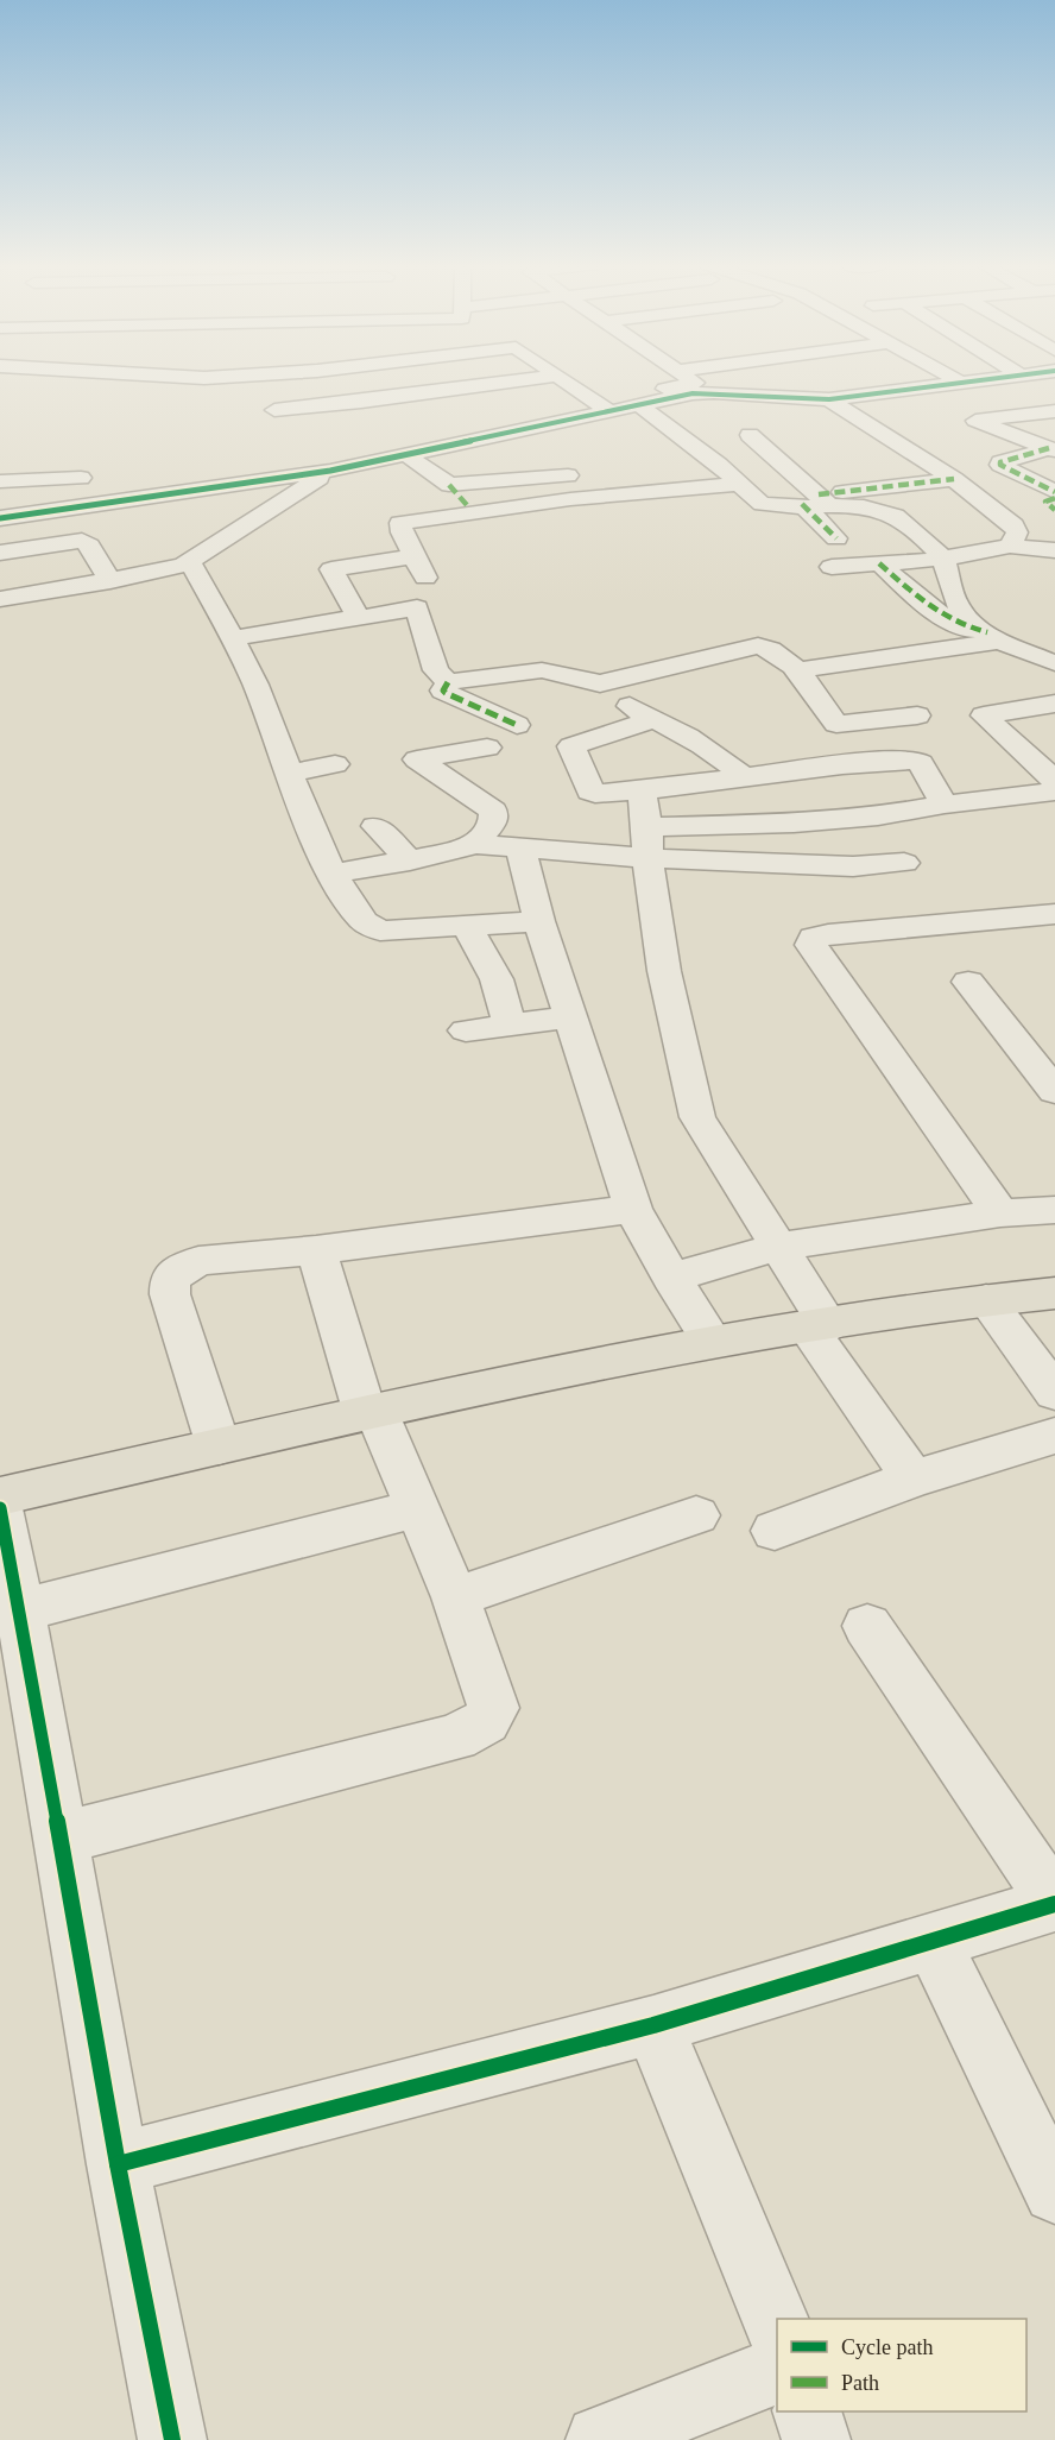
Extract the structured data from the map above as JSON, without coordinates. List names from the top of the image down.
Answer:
{
  "legend": ["Cycle path", "Path"]
}
